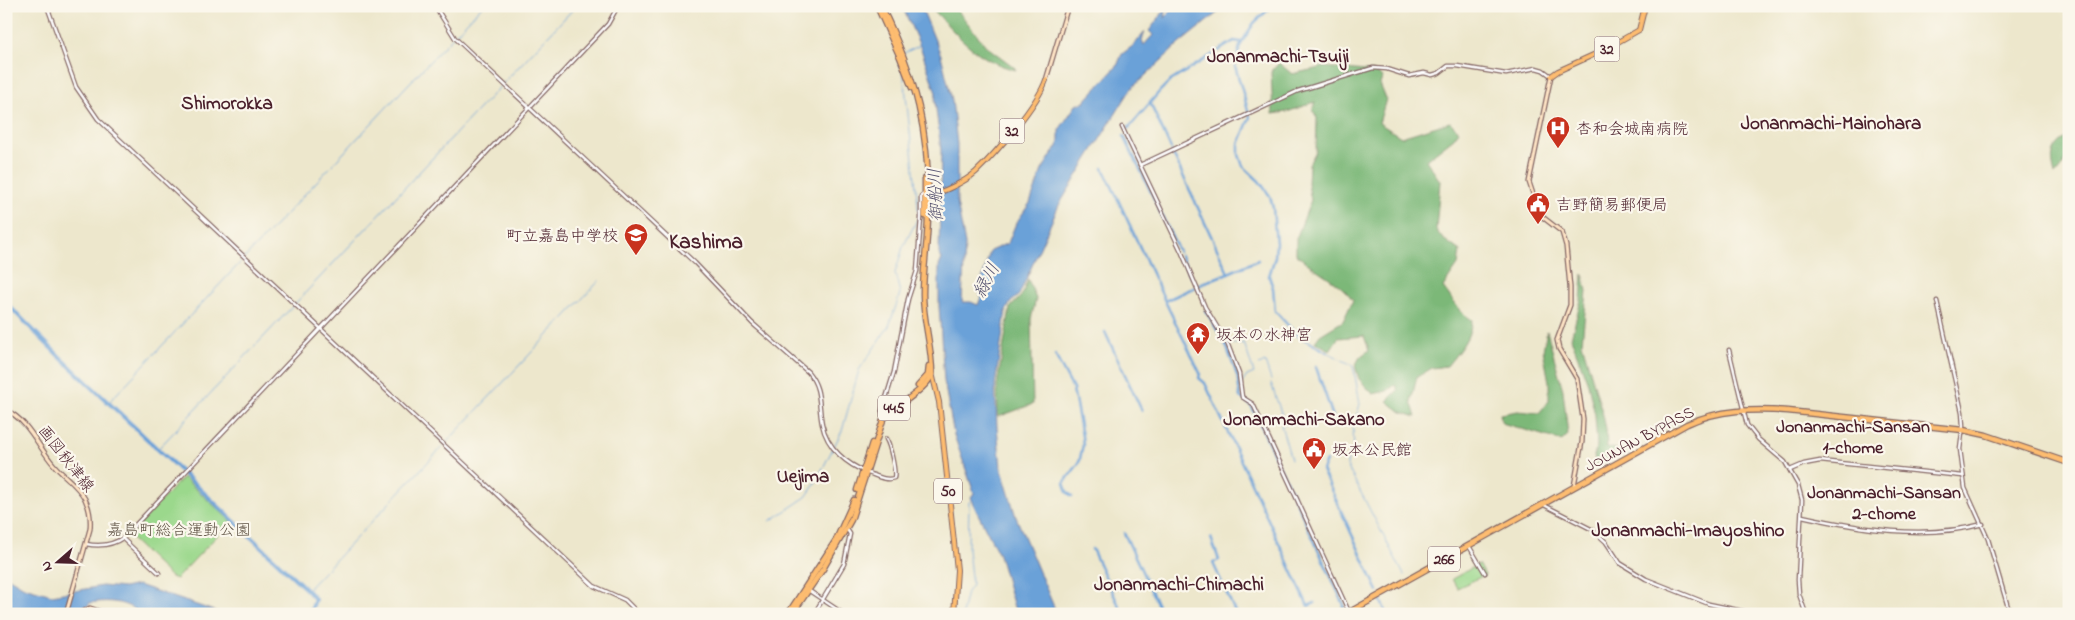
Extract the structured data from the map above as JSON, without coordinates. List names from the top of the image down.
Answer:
{
  "streets": {
    "highway": ["445", "JOUNAN BYPASS", "266"],
    "main road": ["32", "画図秋津線", "50"]
  },
  "crossings": [
    ["445", "50"],
    ["JOUNAN BYPASS", "266"]
  ],
  "districts": [
    "Jonanmachi-Tsuiji",
    "Shimorokka",
    "Jonanmachi-Mainohara",
    "Kashima",
    "Jonanmachi-Sakano",
    "Jonanmachi-Sansan 1-chome",
    "Uejima",
    "Jonanmachi-Sansan 2-chome",
    "Jonanmachi-Imayoshino",
    "Jonanmachi-Chimachi"
  ],
  "water": ["御船川", "緑川"],
  "parks": ["嘉島町総合運動公園"],
  "places": {
    "hospital": ["杏和会城南病院"],
    "public building": ["吉野簡易郵便局", "坂本公民館"],
    "school or university": ["町立嘉島中学校"],
    "temple": ["坂本の水神宮"]
  },
  "north": "left"
}
